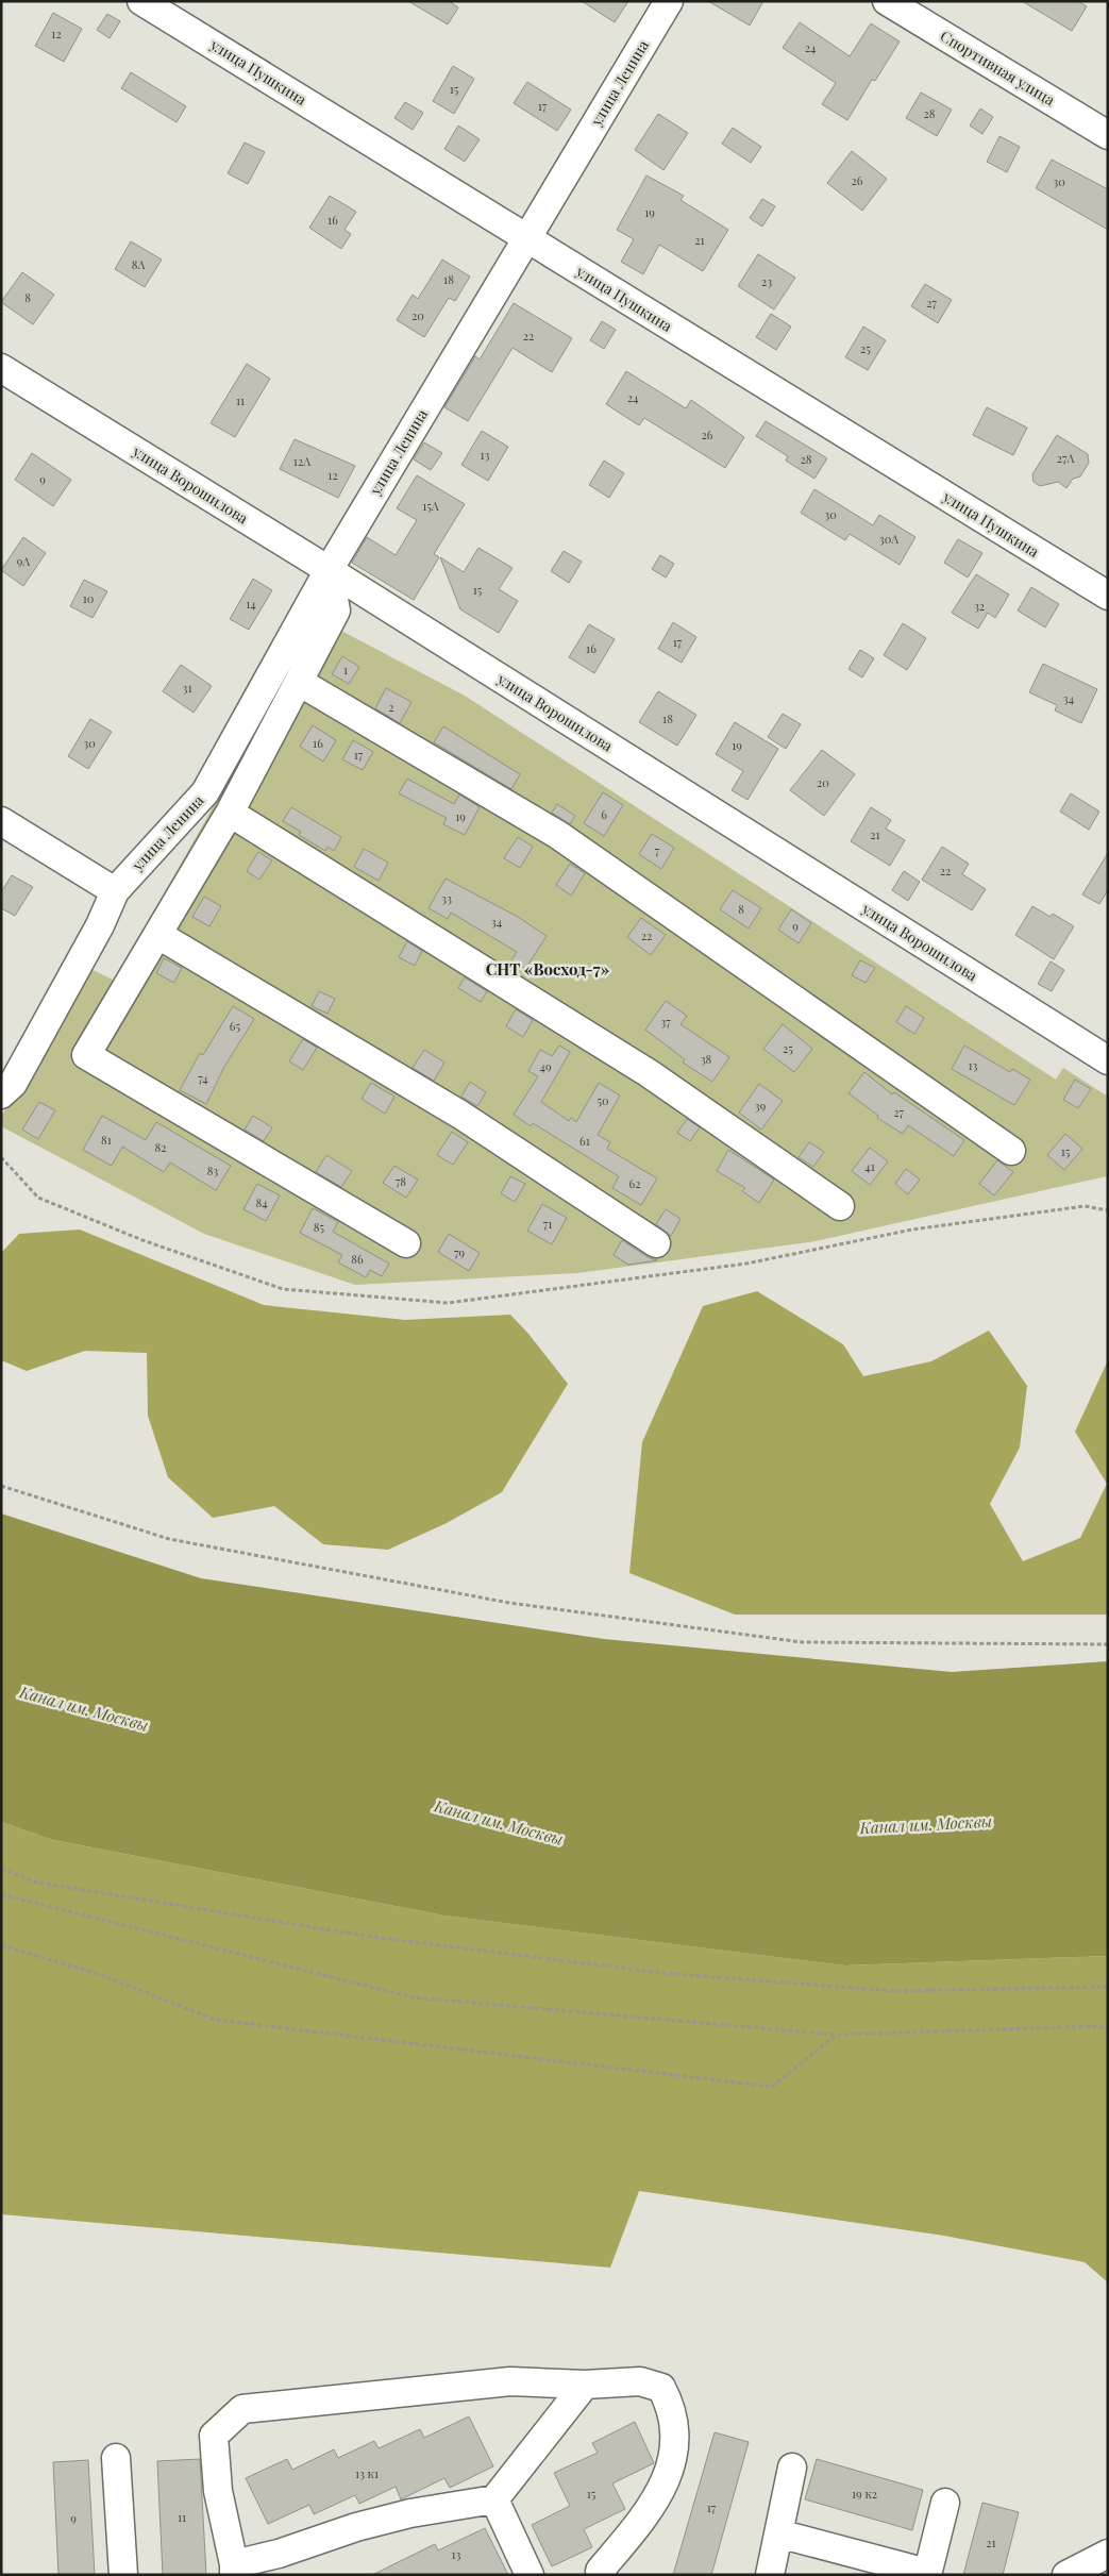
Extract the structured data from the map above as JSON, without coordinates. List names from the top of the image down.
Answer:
{
  "streets": {
    "street": [
      "Спортивная улица",
      "улица Пушкина",
      "улица Ленина",
      "улица Ворошилова"
    ]
  },
  "crossings": [
    ["улица Пушкина", "улица Ленина"],
    ["улица Ленина", "улица Ворошилова"]
  ],
  "districts": ["СНТ «Восход-7»"],
  "water": ["Канал им. Москвы"],
  "house_numbers": [
    "12",
    "24",
    "15",
    "17",
    "28",
    "26",
    "30",
    "19",
    "16",
    "21",
    "8А",
    "18",
    "23",
    "8",
    "27",
    "20",
    "22",
    "25",
    "24",
    "11",
    "26",
    "13",
    "27А",
    "28",
    "12А",
    "12",
    "9",
    "15А",
    "30",
    "30А",
    "9А",
    "15",
    "10",
    "14",
    "32",
    "17",
    "16",
    "1",
    "31",
    "34",
    "2",
    "18",
    "30",
    "16",
    "19",
    "17",
    "20",
    "6",
    "19",
    "21",
    "7",
    "22",
    "33",
    "8",
    "34",
    "9",
    "22",
    "37",
    "65",
    "25",
    "38",
    "13",
    "49",
    "74",
    "50",
    "39",
    "27",
    "81",
    "61",
    "82",
    "15",
    "41",
    "83",
    "78",
    "62",
    "84",
    "71",
    "85",
    "79",
    "86",
    "13 к1",
    "15",
    "19 к2",
    "17",
    "11",
    "9",
    "21",
    "13"
  ]
}
